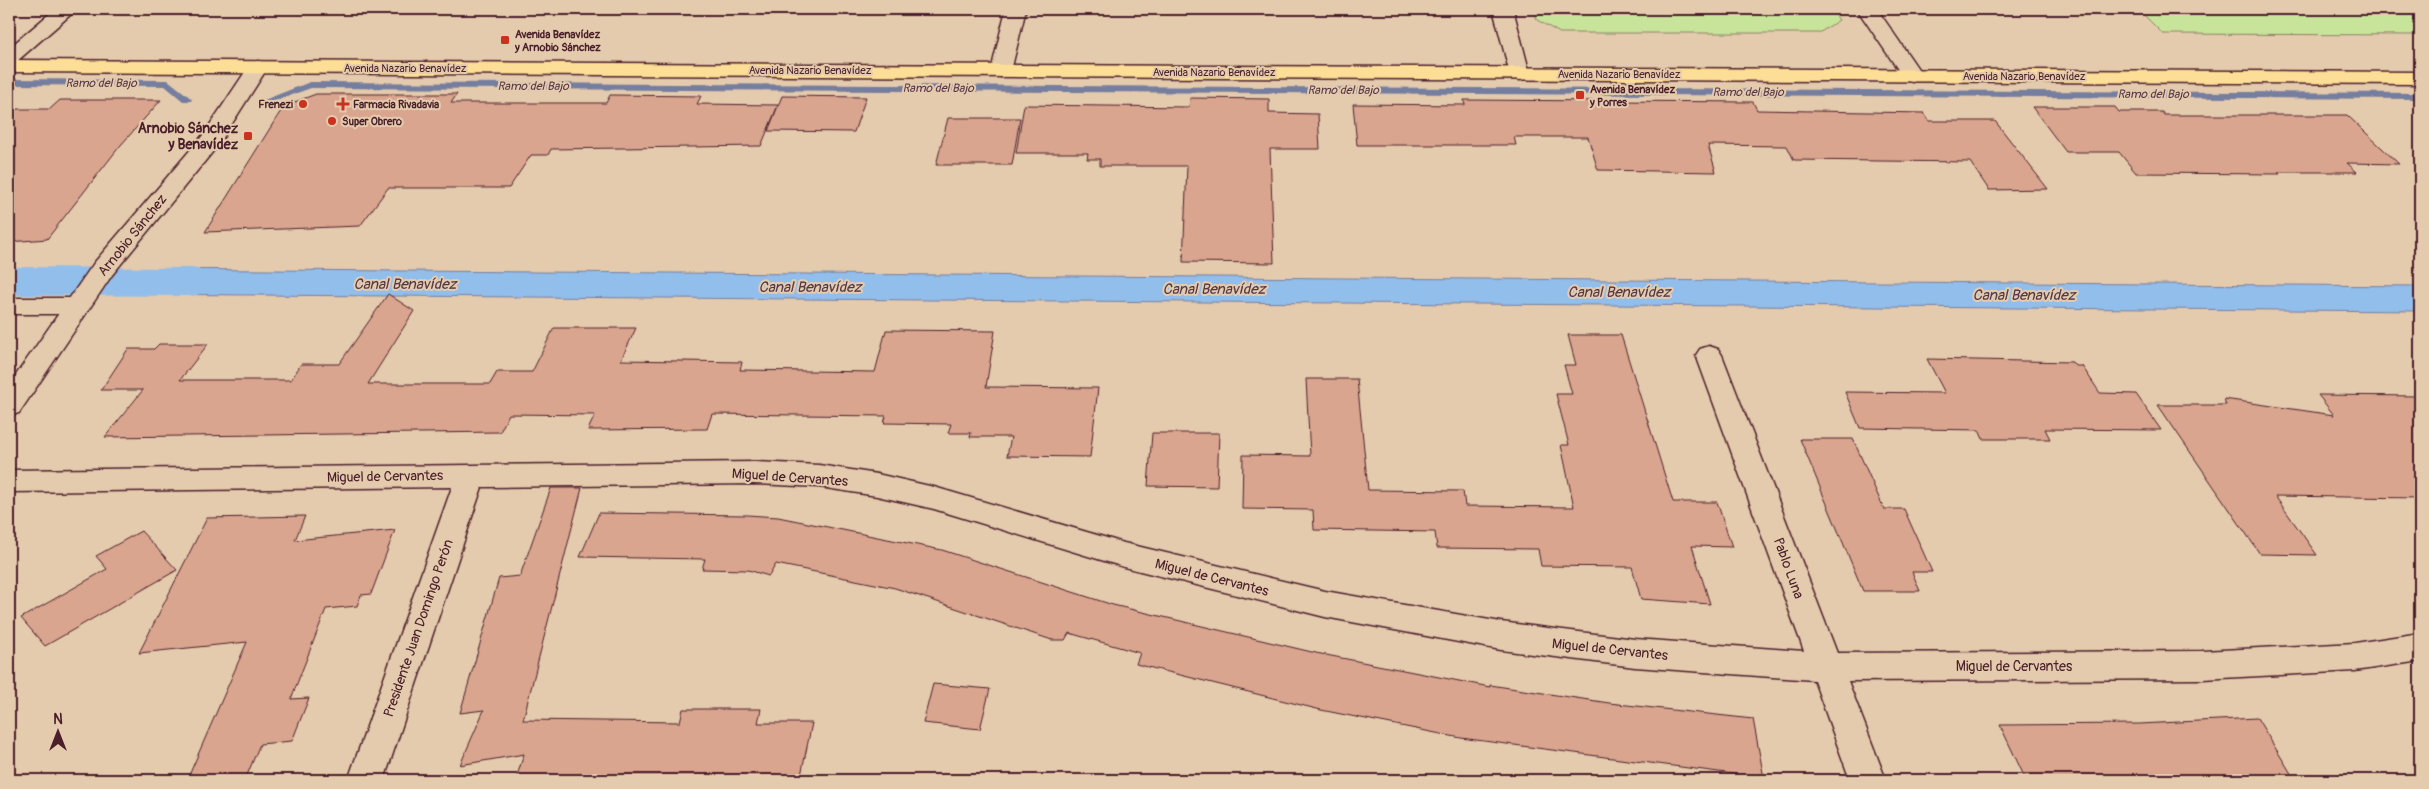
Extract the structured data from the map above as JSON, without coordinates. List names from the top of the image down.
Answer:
{
  "streets": {
    "main road": ["Avenida Nazario Benavídez"],
    "street": [
      "Arnobio Sánchez",
      "Miguel de Cervantes",
      "Pablo Luna",
      "Presidente Juan Domingo Perón"
    ]
  },
  "crossings": [
    ["Avenida Nazario Benavídez", "Arnobio Sánchez"],
    ["Miguel de Cervantes", "Pablo Luna"],
    ["Miguel de Cervantes", "Presidente Juan Domingo Perón"]
  ],
  "water": ["Ramo del Bajo", "Canal Benavídez"],
  "places": {
    "transit": ["Avenida Benavídez y Arnobio Sánchez", "Avenida Benavídez y Porres", "Arnobio Sánchez y Benavídez"],
    "other": ["Frenezi", "Super Obrero"],
    "health": ["Farmacia Rivadavia"]
  },
  "north": "top"
}
